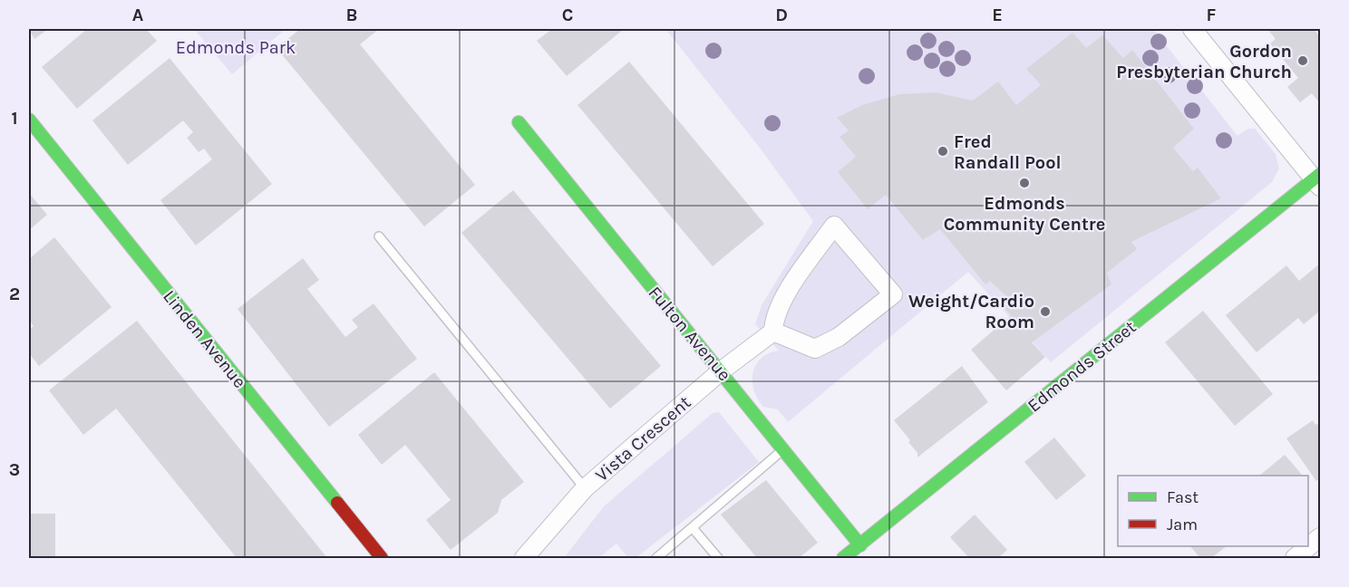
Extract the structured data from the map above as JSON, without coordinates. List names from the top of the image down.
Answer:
{
  "streets": {
    "street": [
      "Fulton Avenue",
      "Linden Avenue",
      "Edmonds Street",
      "Vista Crescent"
    ]
  },
  "crossings": [
    ["Fulton Avenue", "Edmonds Street"],
    ["Fulton Avenue", "Vista Crescent"]
  ],
  "parks": ["Edmonds Park"],
  "places": [
    "Gordon Presbyterian Church",
    "Fred Randall Pool",
    "Edmonds Community Centre",
    "Weight/Cardio Room"
  ],
  "legend": ["Fast", "Jam"],
  "grid": {
    "columns": [
      "A",
      "B",
      "C",
      "D",
      "E",
      "F"
    ],
    "rows": ["1", "2", "3"]
  }
}
